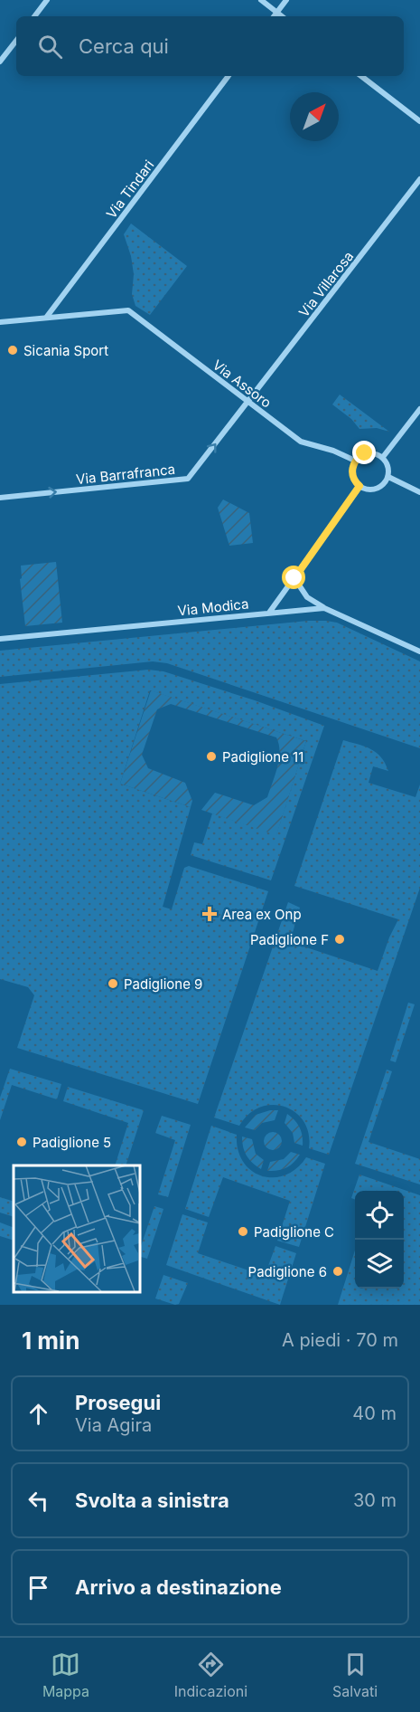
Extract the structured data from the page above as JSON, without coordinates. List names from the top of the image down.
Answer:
{
  "streets": {
    "street": [
      "Via Tindari",
      "Via Villarosa",
      "Via Assoro",
      "Via Barrafranca",
      "Via Modica"
    ]
  },
  "crossings": [
    ["Via Tindari", "Via Assoro"],
    ["Via Villarosa", "Via Assoro"],
    ["Via Villarosa", "Via Barrafranca"],
    ["Via Assoro", "Via Barrafranca"]
  ],
  "one_way": ["Via Barrafranca"],
  "places": {
    "other": [
      "Sicania Sport",
      "Padiglione 11",
      "Padiglione F",
      "Padiglione 9",
      "Padiglione 5",
      "Padiglione C",
      "Padiglione 6"
    ],
    "health": ["Area ex Onp"]
  },
  "north": "top right",
  "page": {
    "search": "Cerca qui",
    "heading": ["1 min", "A piedi · 70 m"],
    "list": [
      ["Prosegui", "Via Agira", "40 m"],
      ["Svolta a sinistra", "30 m"],
      "Arrivo a destinazione"
    ],
    "nav": ["Mappa", "Indicazioni", "Salvati"]
  }
}
